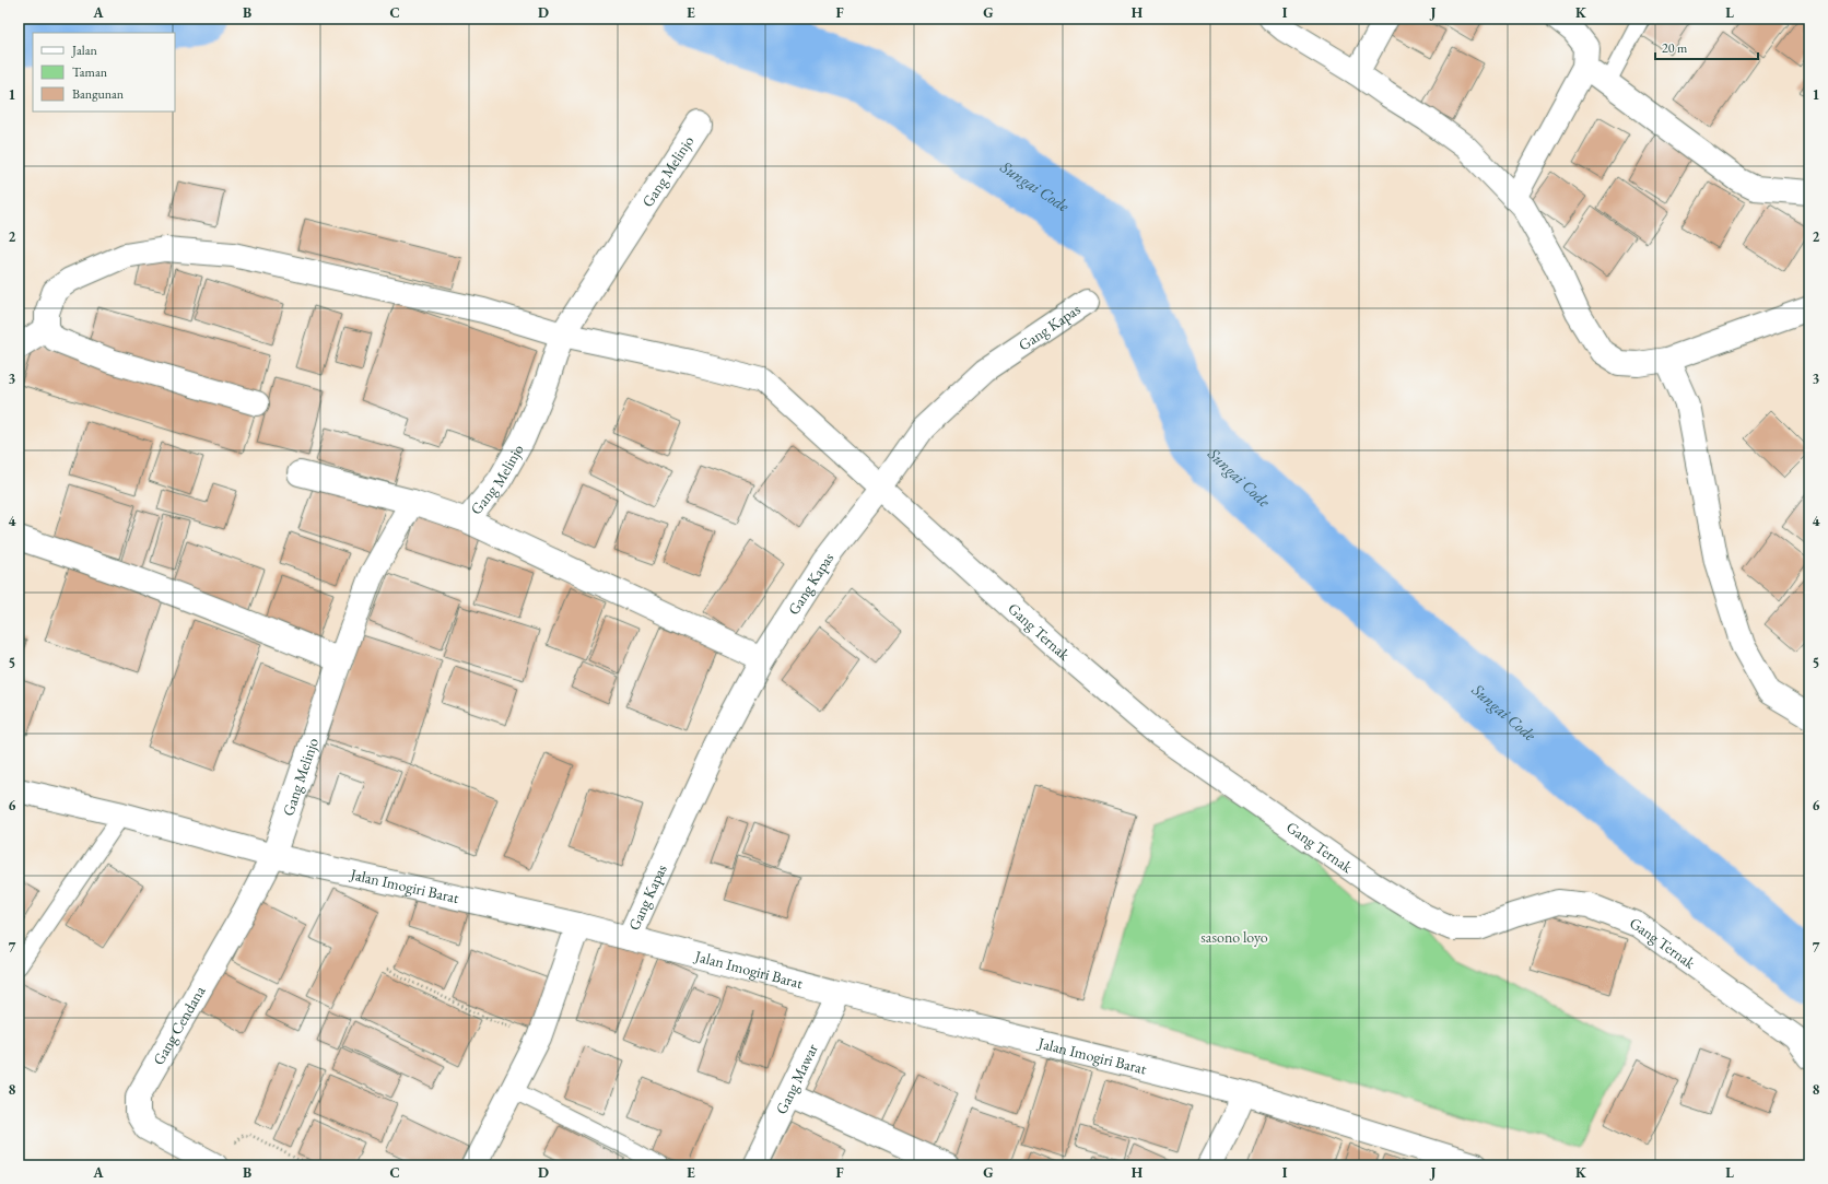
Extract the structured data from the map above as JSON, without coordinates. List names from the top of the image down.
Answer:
{
  "streets": {
    "street": [
      "Gang Melinjo",
      "Gang Kapas",
      "Gang Ternak",
      "Jalan Imogiri Barat",
      "Gang Cendana",
      "Gang Mawar"
    ]
  },
  "crossings": [
    ["Gang Melinjo", "Gang Ternak"],
    ["Gang Melinjo", "Jalan Imogiri Barat"],
    ["Gang Melinjo", "Gang Cendana"],
    ["Gang Kapas", "Gang Ternak"],
    ["Gang Kapas", "Jalan Imogiri Barat"],
    ["Jalan Imogiri Barat", "Gang Cendana"],
    ["Jalan Imogiri Barat", "Gang Mawar"]
  ],
  "water": ["Sungai Code"],
  "parks": ["sasono loyo"],
  "legend": ["Jalan", "Taman", "Bangunan"],
  "scale_bar": "20 m",
  "grid": {
    "columns": [
      "A",
      "B",
      "C",
      "D",
      "E",
      "F",
      "G",
      "H",
      "I",
      "J",
      "K",
      "L"
    ],
    "rows": [
      "1",
      "2",
      "3",
      "4",
      "5",
      "6",
      "7",
      "8"
    ]
  }
}
